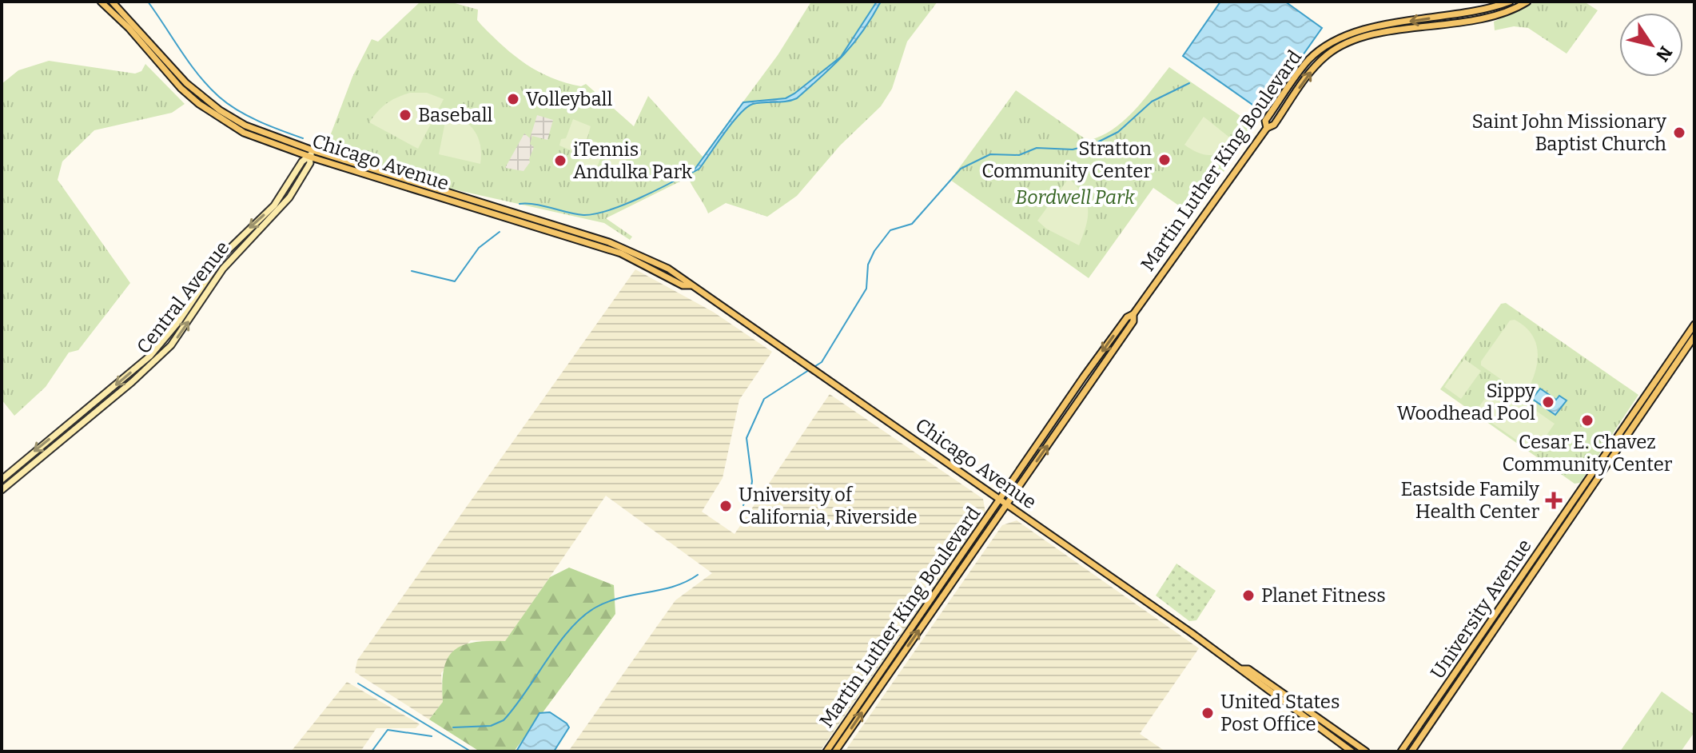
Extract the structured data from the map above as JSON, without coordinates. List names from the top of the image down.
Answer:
{
  "streets": {
    "main road": [
      "Martin Luther King Boulevard",
      "Chicago Avenue",
      "Central Avenue",
      "University Avenue"
    ]
  },
  "crossings": [
    ["Martin Luther King Boulevard", "Chicago Avenue"],
    ["Chicago Avenue", "Central Avenue"]
  ],
  "parks": ["Bordwell Park"],
  "places": {
    "other": [
      "Volleyball",
      "Baseball",
      "Saint John Missionary Baptist Church",
      "Stratton Community Center",
      "iTennis Andulka Park",
      "Sippy Woodhead Pool",
      "Cesar E. Chavez Community Center",
      "University of California, Riverside",
      "Planet Fitness",
      "United States Post Office"
    ],
    "health": ["Eastside Family Health Center"]
  },
  "north": "bottom right"
}
